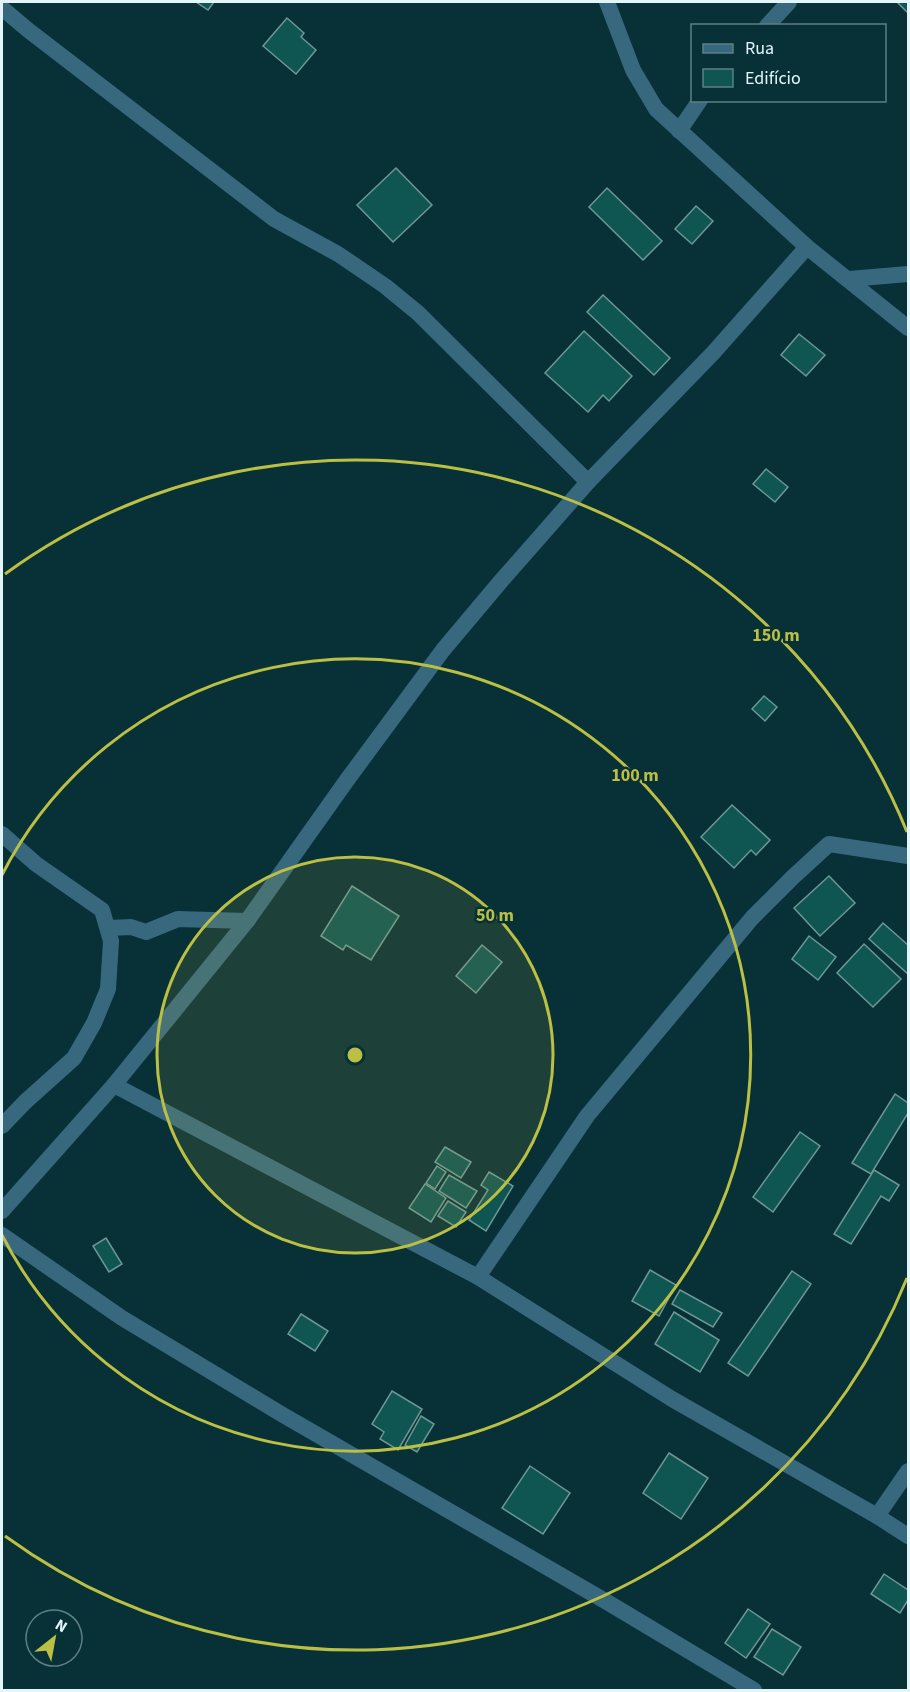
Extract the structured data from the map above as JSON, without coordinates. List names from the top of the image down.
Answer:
{
  "legend": ["Rua", "Edifício"],
  "north": "top right",
  "rings": ["150 m", "100 m", "50 m"]
}
